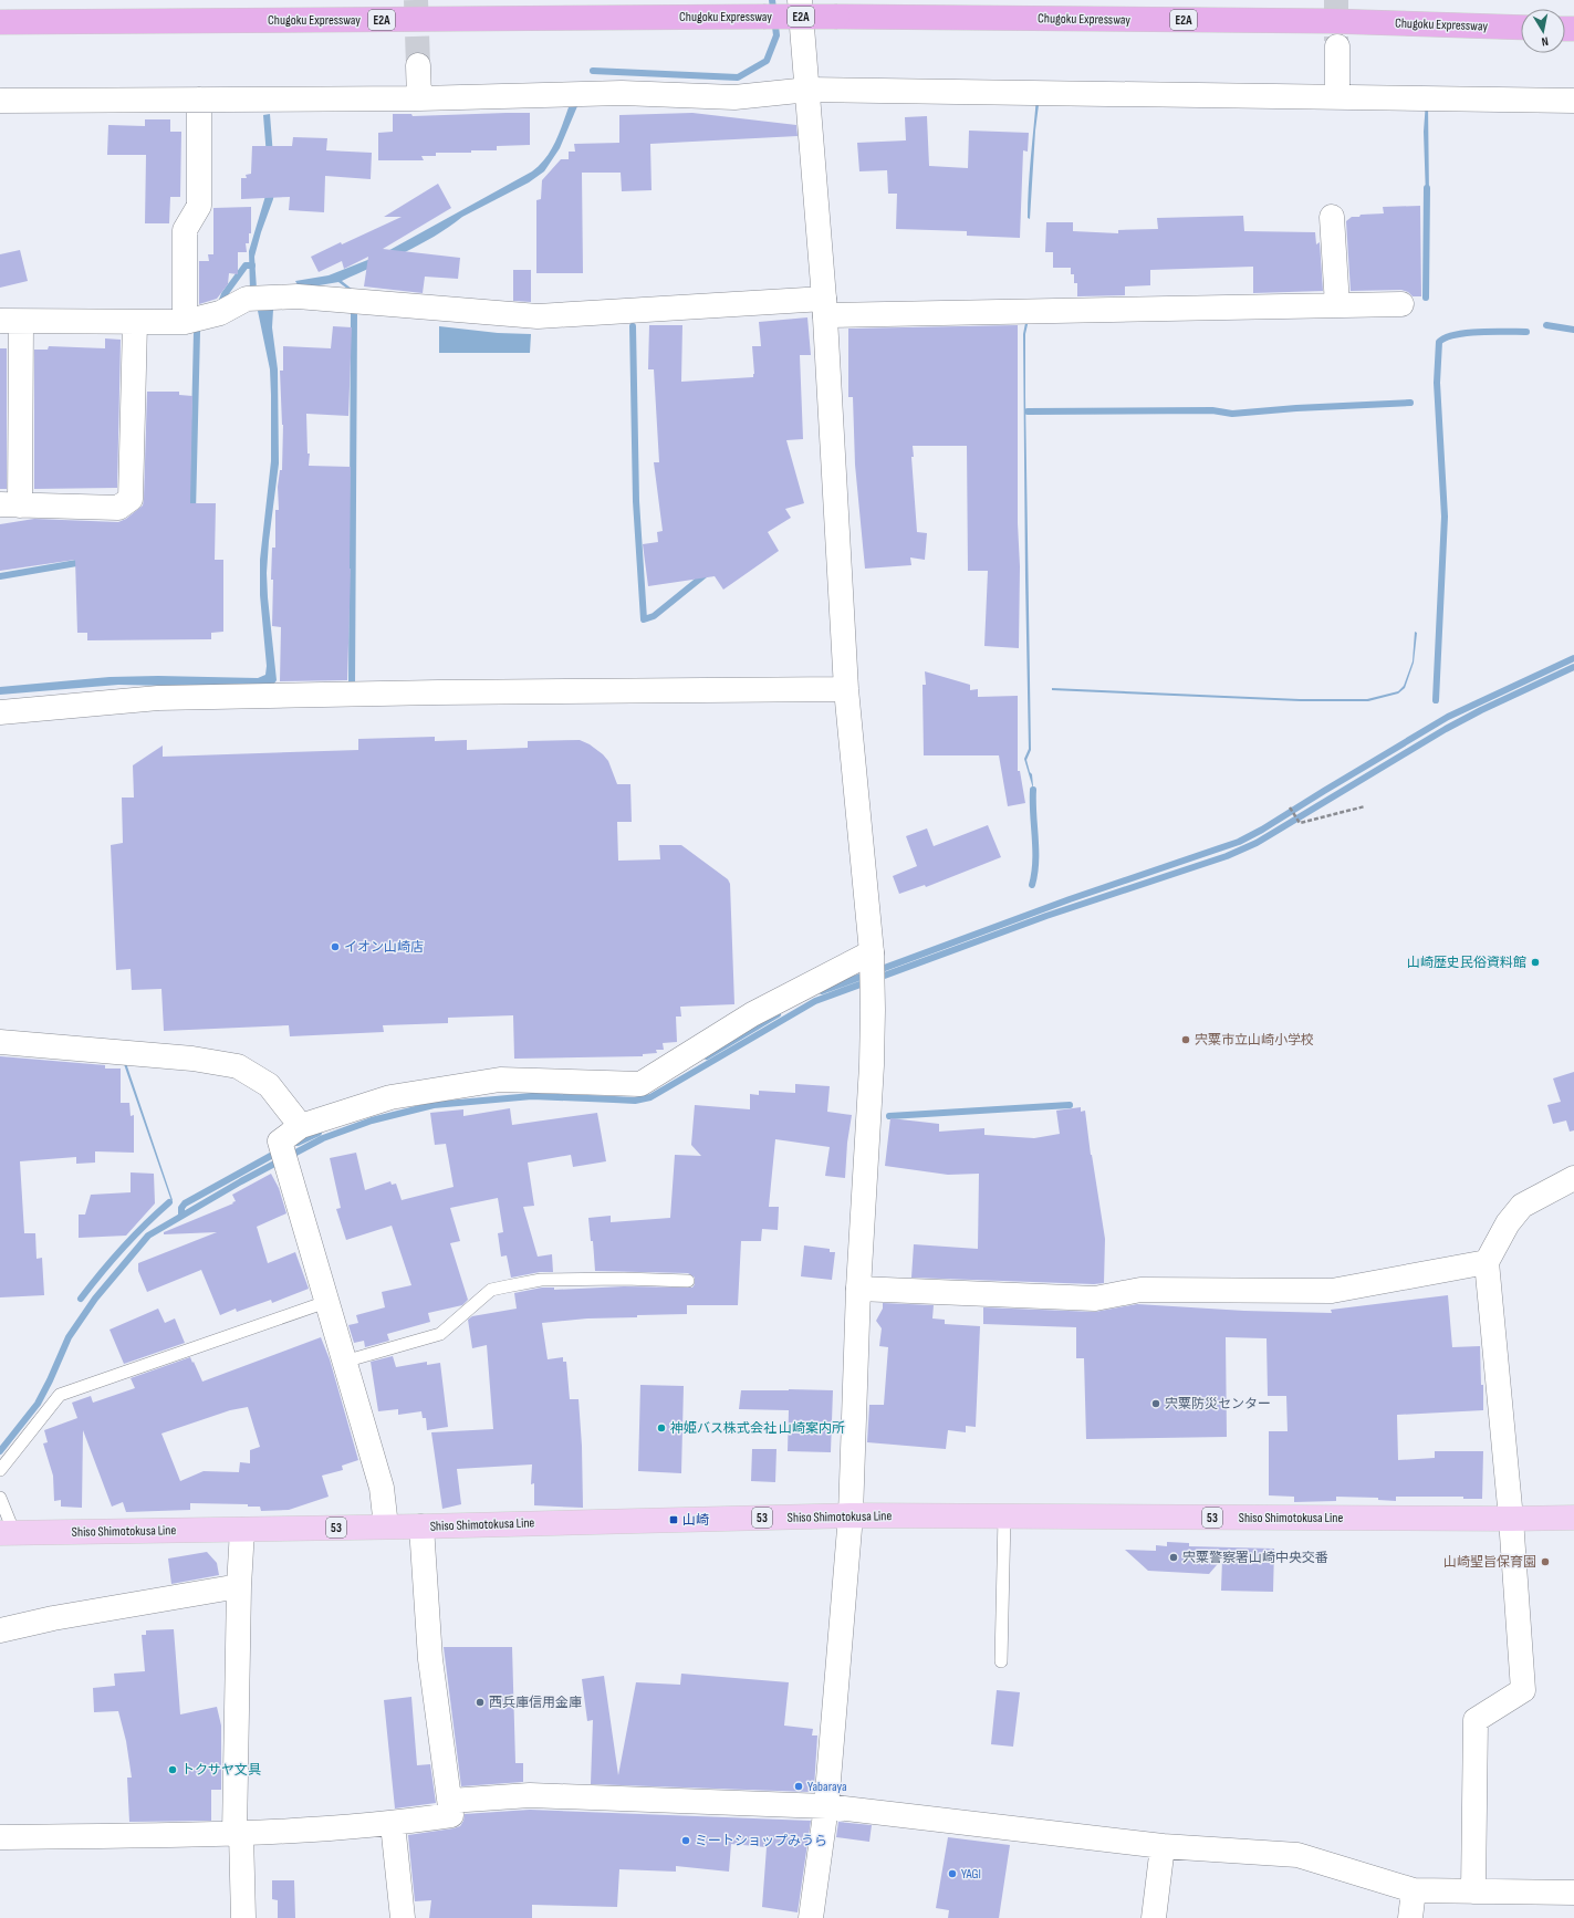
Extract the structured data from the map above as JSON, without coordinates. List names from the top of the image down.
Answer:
{
  "streets": {
    "highway": ["Chugoku Expressway", "E2A"],
    "main road": ["Shiso Shimotokusa Line", "53"]
  },
  "places": {
    "other": [
      "イオン山崎店",
      "山崎歴史民俗資料館",
      "宍粟市立山崎小学校",
      "宍粟防災センター",
      "神姫バス株式会社 山崎案内所",
      "宍粟警察署山崎中央交番",
      "山崎聖旨保育園",
      "西兵庫信用金庫",
      "トクサヤ文具",
      "Yabaraya",
      "ミートショップみうら",
      "YAGI"
    ],
    "transit": ["山崎"]
  },
  "north": "bottom"
}
